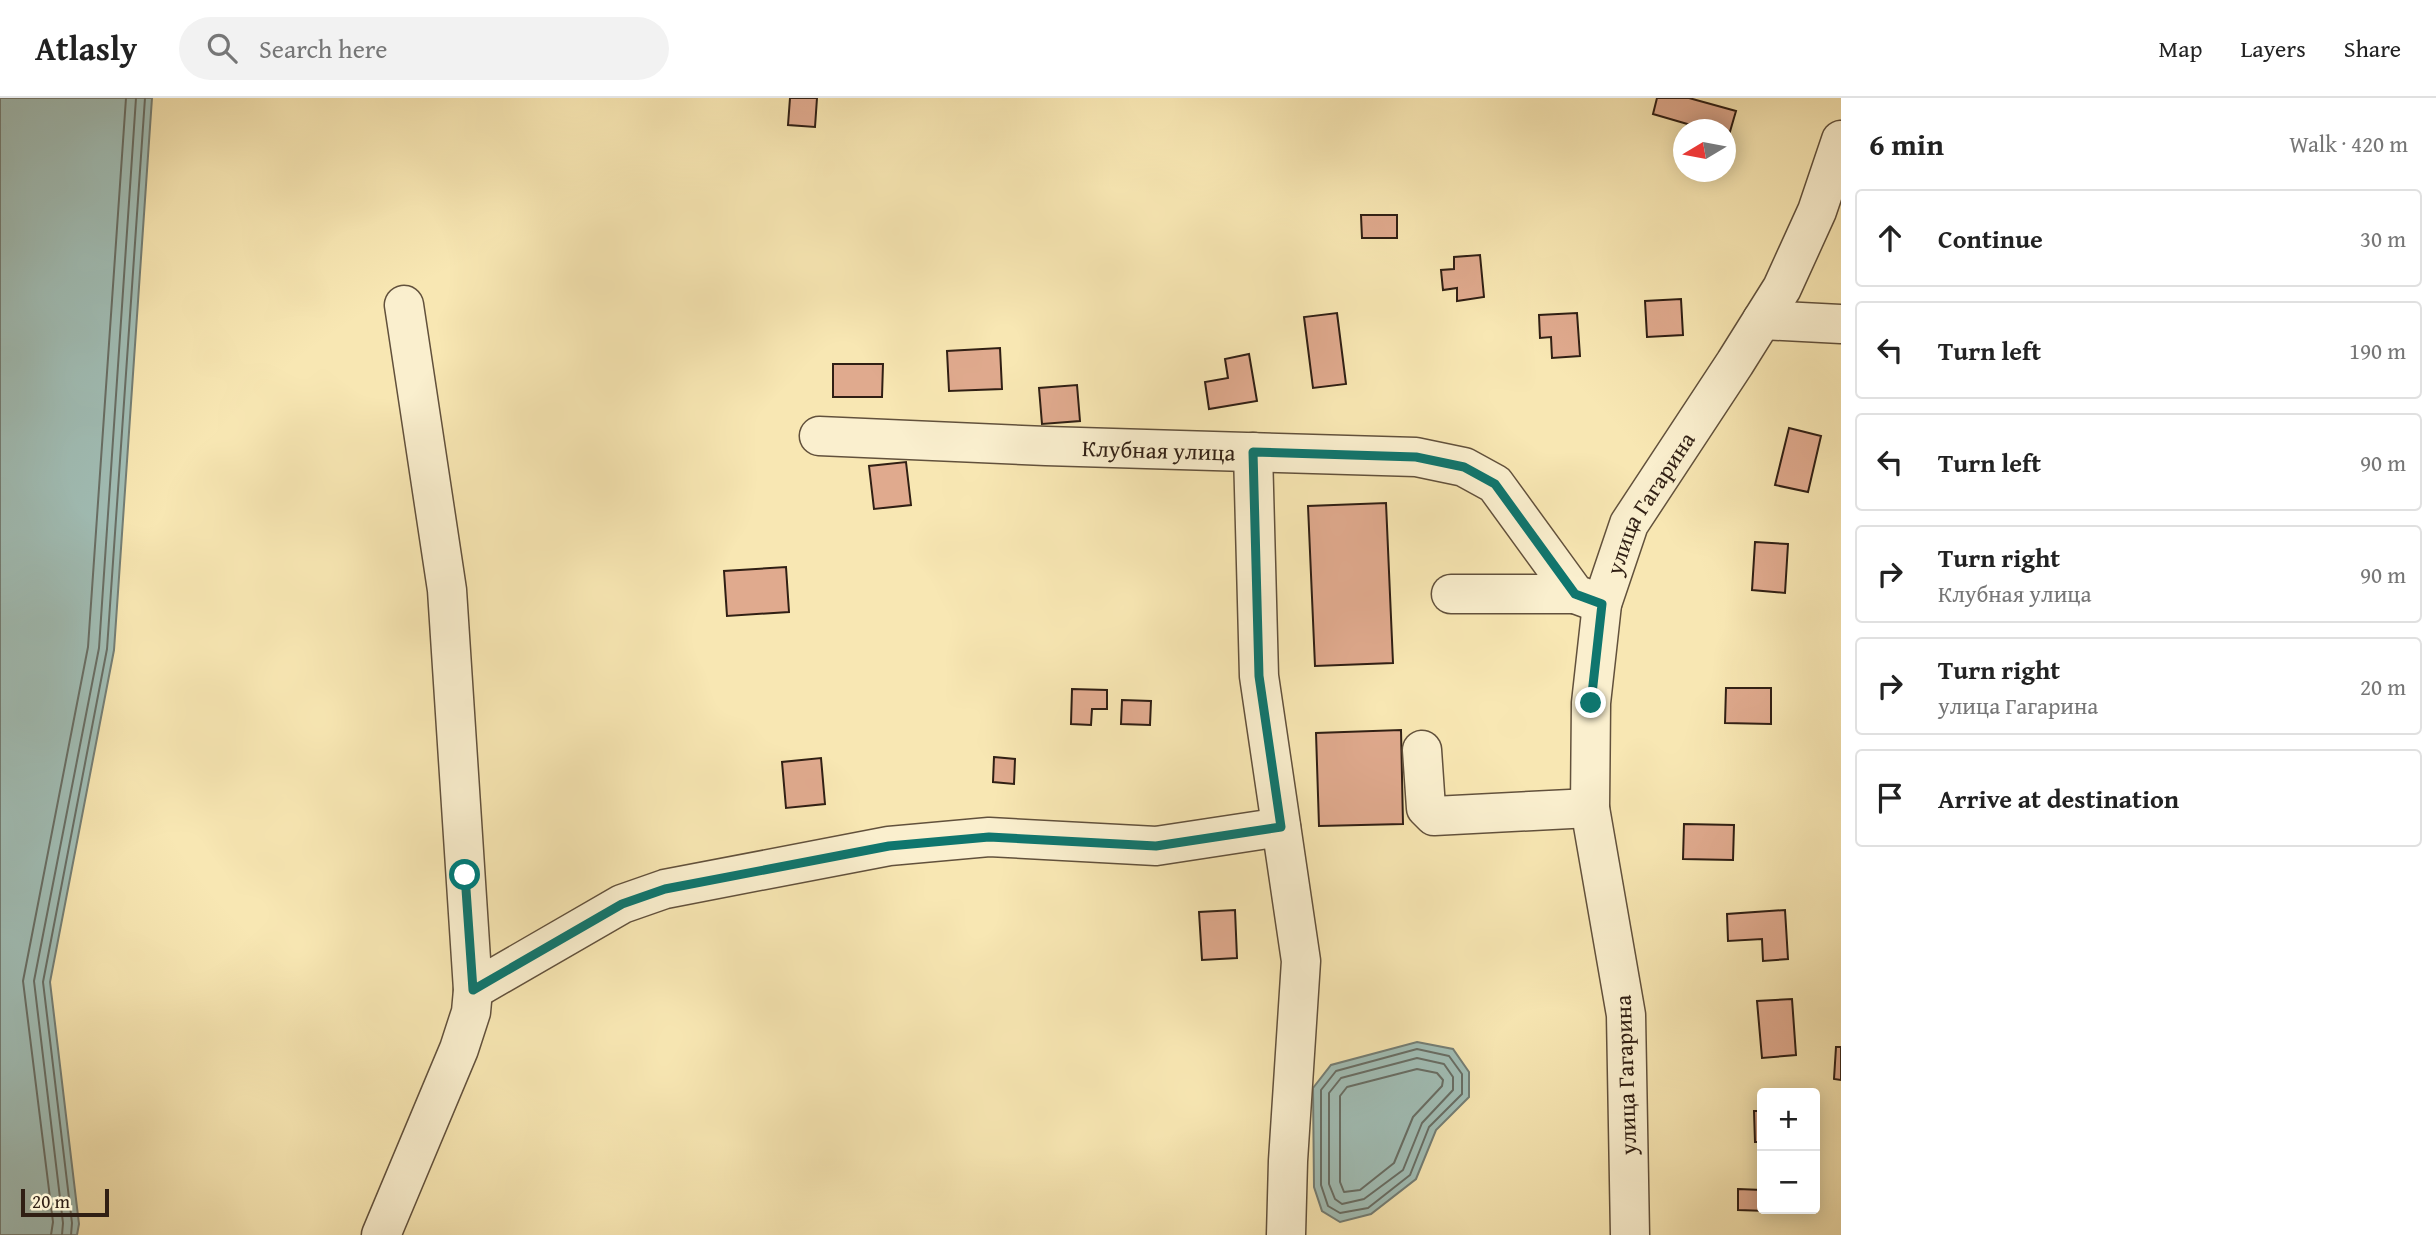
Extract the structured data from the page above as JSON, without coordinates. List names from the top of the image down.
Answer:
{
  "streets": {
    "street": ["Клубная улица", "улица Гагарина"]
  },
  "crossings": [
    ["Клубная улица", "улица Гагарина"]
  ],
  "scale_bar": "20 m",
  "north": "left",
  "page": {
    "header": "Atlasly",
    "search": "Search here",
    "nav": ["Map", "Layers", "Share"],
    "heading": ["6 min", "Walk · 420 m"],
    "list": [
      ["Continue", "30 m"],
      ["Turn left", "190 m"],
      ["Turn left", "90 m"],
      ["Turn right", "Клубная улица", "90 m"],
      ["Turn right", "улица Гагарина", "20 m"],
      "Arrive at destination"
    ],
    "map_buttons": ["+", "−"],
    "scale": "20 m"
  }
}
